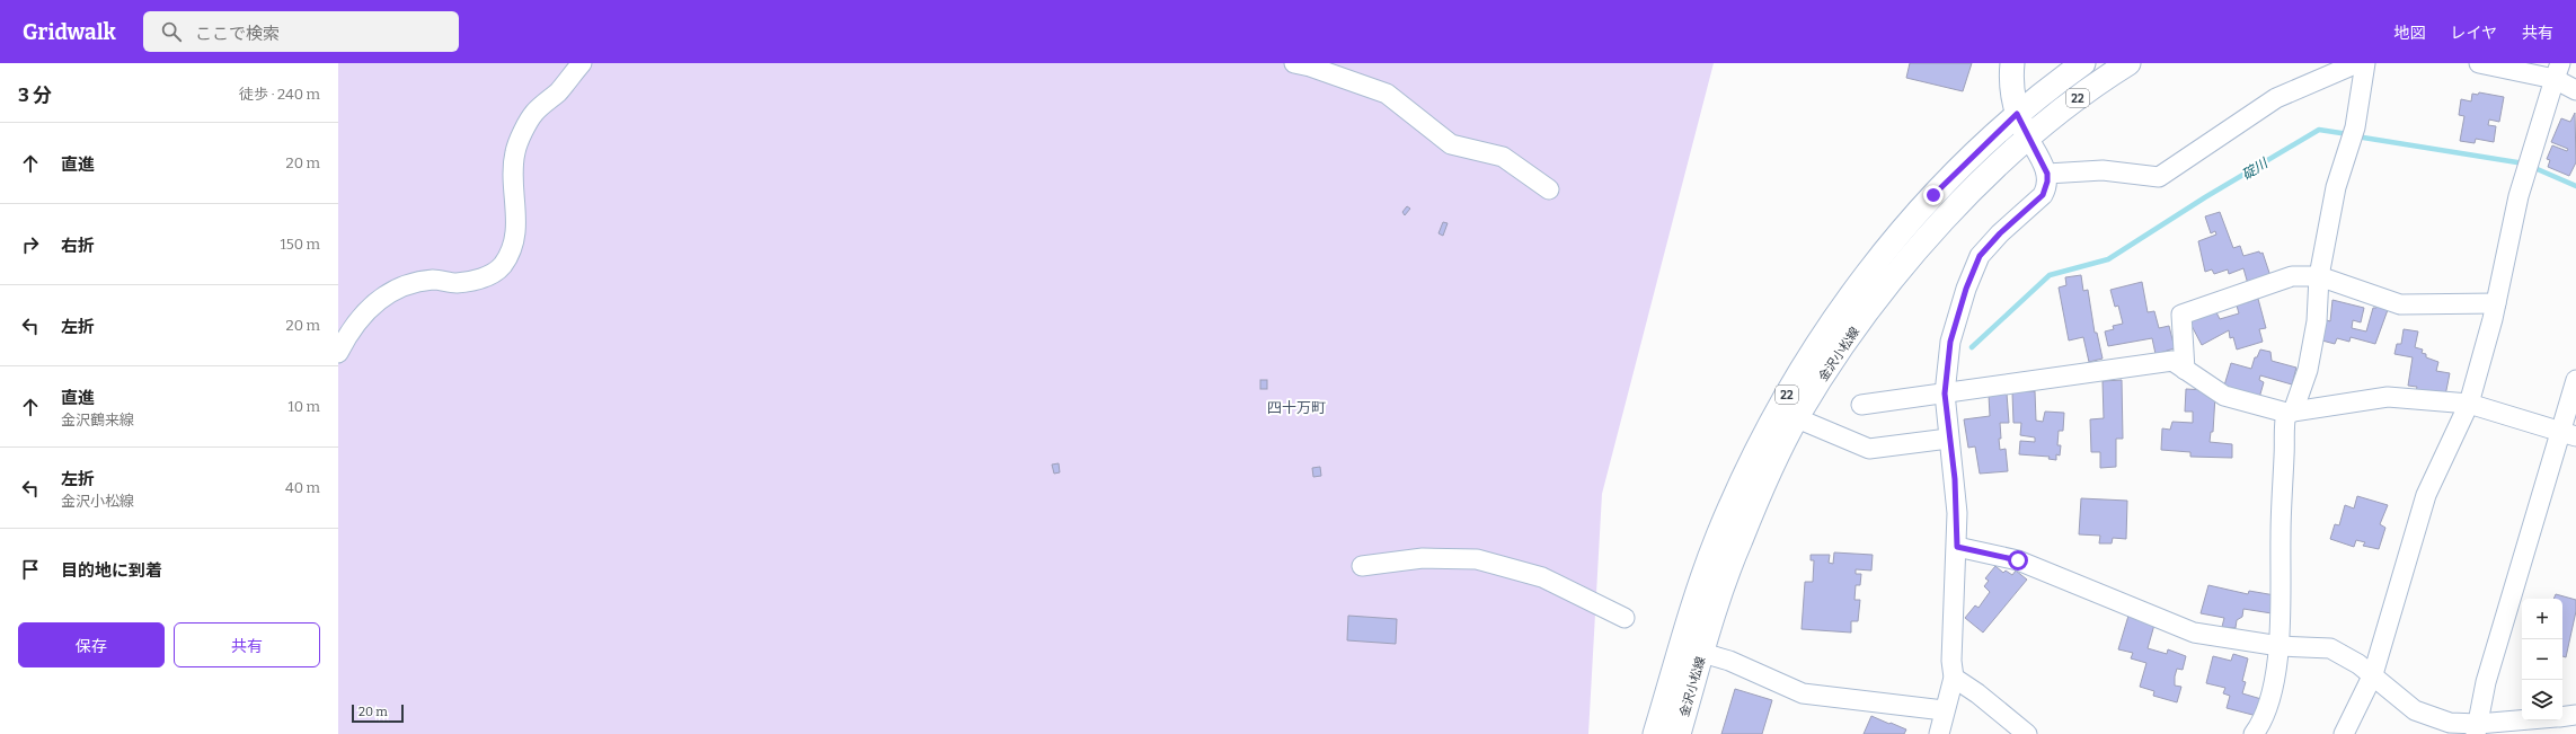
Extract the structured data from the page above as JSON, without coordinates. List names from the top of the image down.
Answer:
{
  "streets": {
    "main road": ["22", "金沢小松線"]
  },
  "districts": ["四十万町"],
  "water": ["碇川"],
  "scale_bar": "20 m",
  "page": {
    "header": "Gridwalk",
    "search": "ここで検索",
    "nav": ["地図", "レイヤ", "共有"],
    "heading": ["3 分", "徒歩 · 240 m"],
    "list": [
      ["直進", "20 m"],
      ["右折", "150 m"],
      ["左折", "20 m"],
      ["直進", "金沢鶴来線", "10 m"],
      ["左折", "金沢小松線", "40 m"],
      "目的地に到着"
    ],
    "map_buttons": ["+", "−"],
    "buttons": ["保存", "共有"],
    "scale": "20 m"
  }
}
